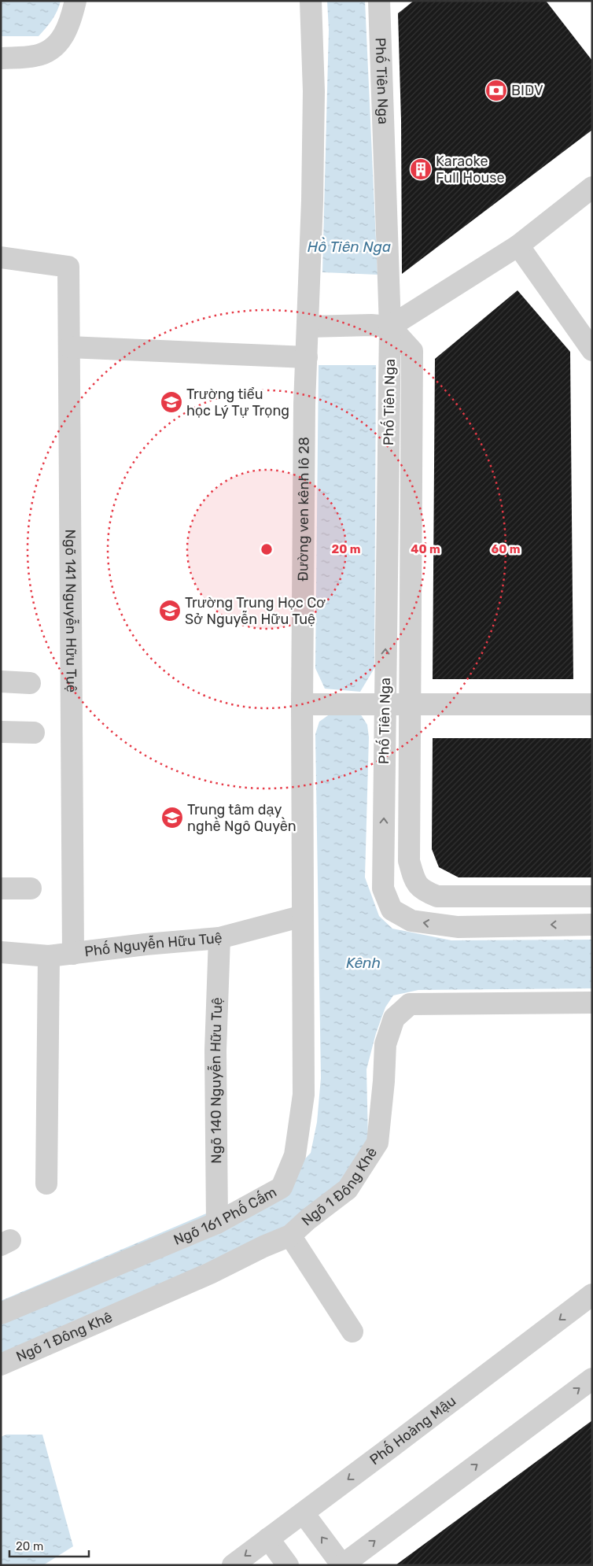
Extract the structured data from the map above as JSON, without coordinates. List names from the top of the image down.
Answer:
{
  "streets": {
    "street": [
      "Phố Tiên Nga",
      "Đường ven kênh lô 28",
      "Ngõ 141 Nguyễn Hữu Tuệ",
      "Phố Nguyễn Hữu Tuệ",
      "Ngõ 140 Nguyễn Hữu Tuệ",
      "Ngõ 1 Đông Khê",
      "Ngõ 161 Phố Cấm",
      "Phố Hoàng Mậu"
    ]
  },
  "crossings": [
    ["Đường ven kênh lô 28", "Phố Nguyễn Hữu Tuệ"],
    ["Đường ven kênh lô 28", "Ngõ 161 Phố Cấm"],
    ["Ngõ 141 Nguyễn Hữu Tuệ", "Phố Nguyễn Hữu Tuệ"],
    ["Phố Nguyễn Hữu Tuệ", "Ngõ 140 Nguyễn Hữu Tuệ"],
    ["Phố Nguyễn Hữu Tuệ", "Ngõ 161 Phố Cấm"],
    ["Ngõ 140 Nguyễn Hữu Tuệ", "Ngõ 161 Phố Cấm"]
  ],
  "water": ["Hồ Tiên Nga", "Kênh"],
  "places": {
    "bank": ["BIDV"],
    "building": ["Karaoke Full House"],
    "school or university": ["Trường tiểu học Lý Tự Trọng", "Trường Trung Học Cơ Sở Nguyễn Hữu Tuệ", "Trung tâm dạy nghề Ngô Quyền"]
  },
  "scale_bar": "20 m",
  "rings": ["20 m", "40 m", "60 m"]
}
